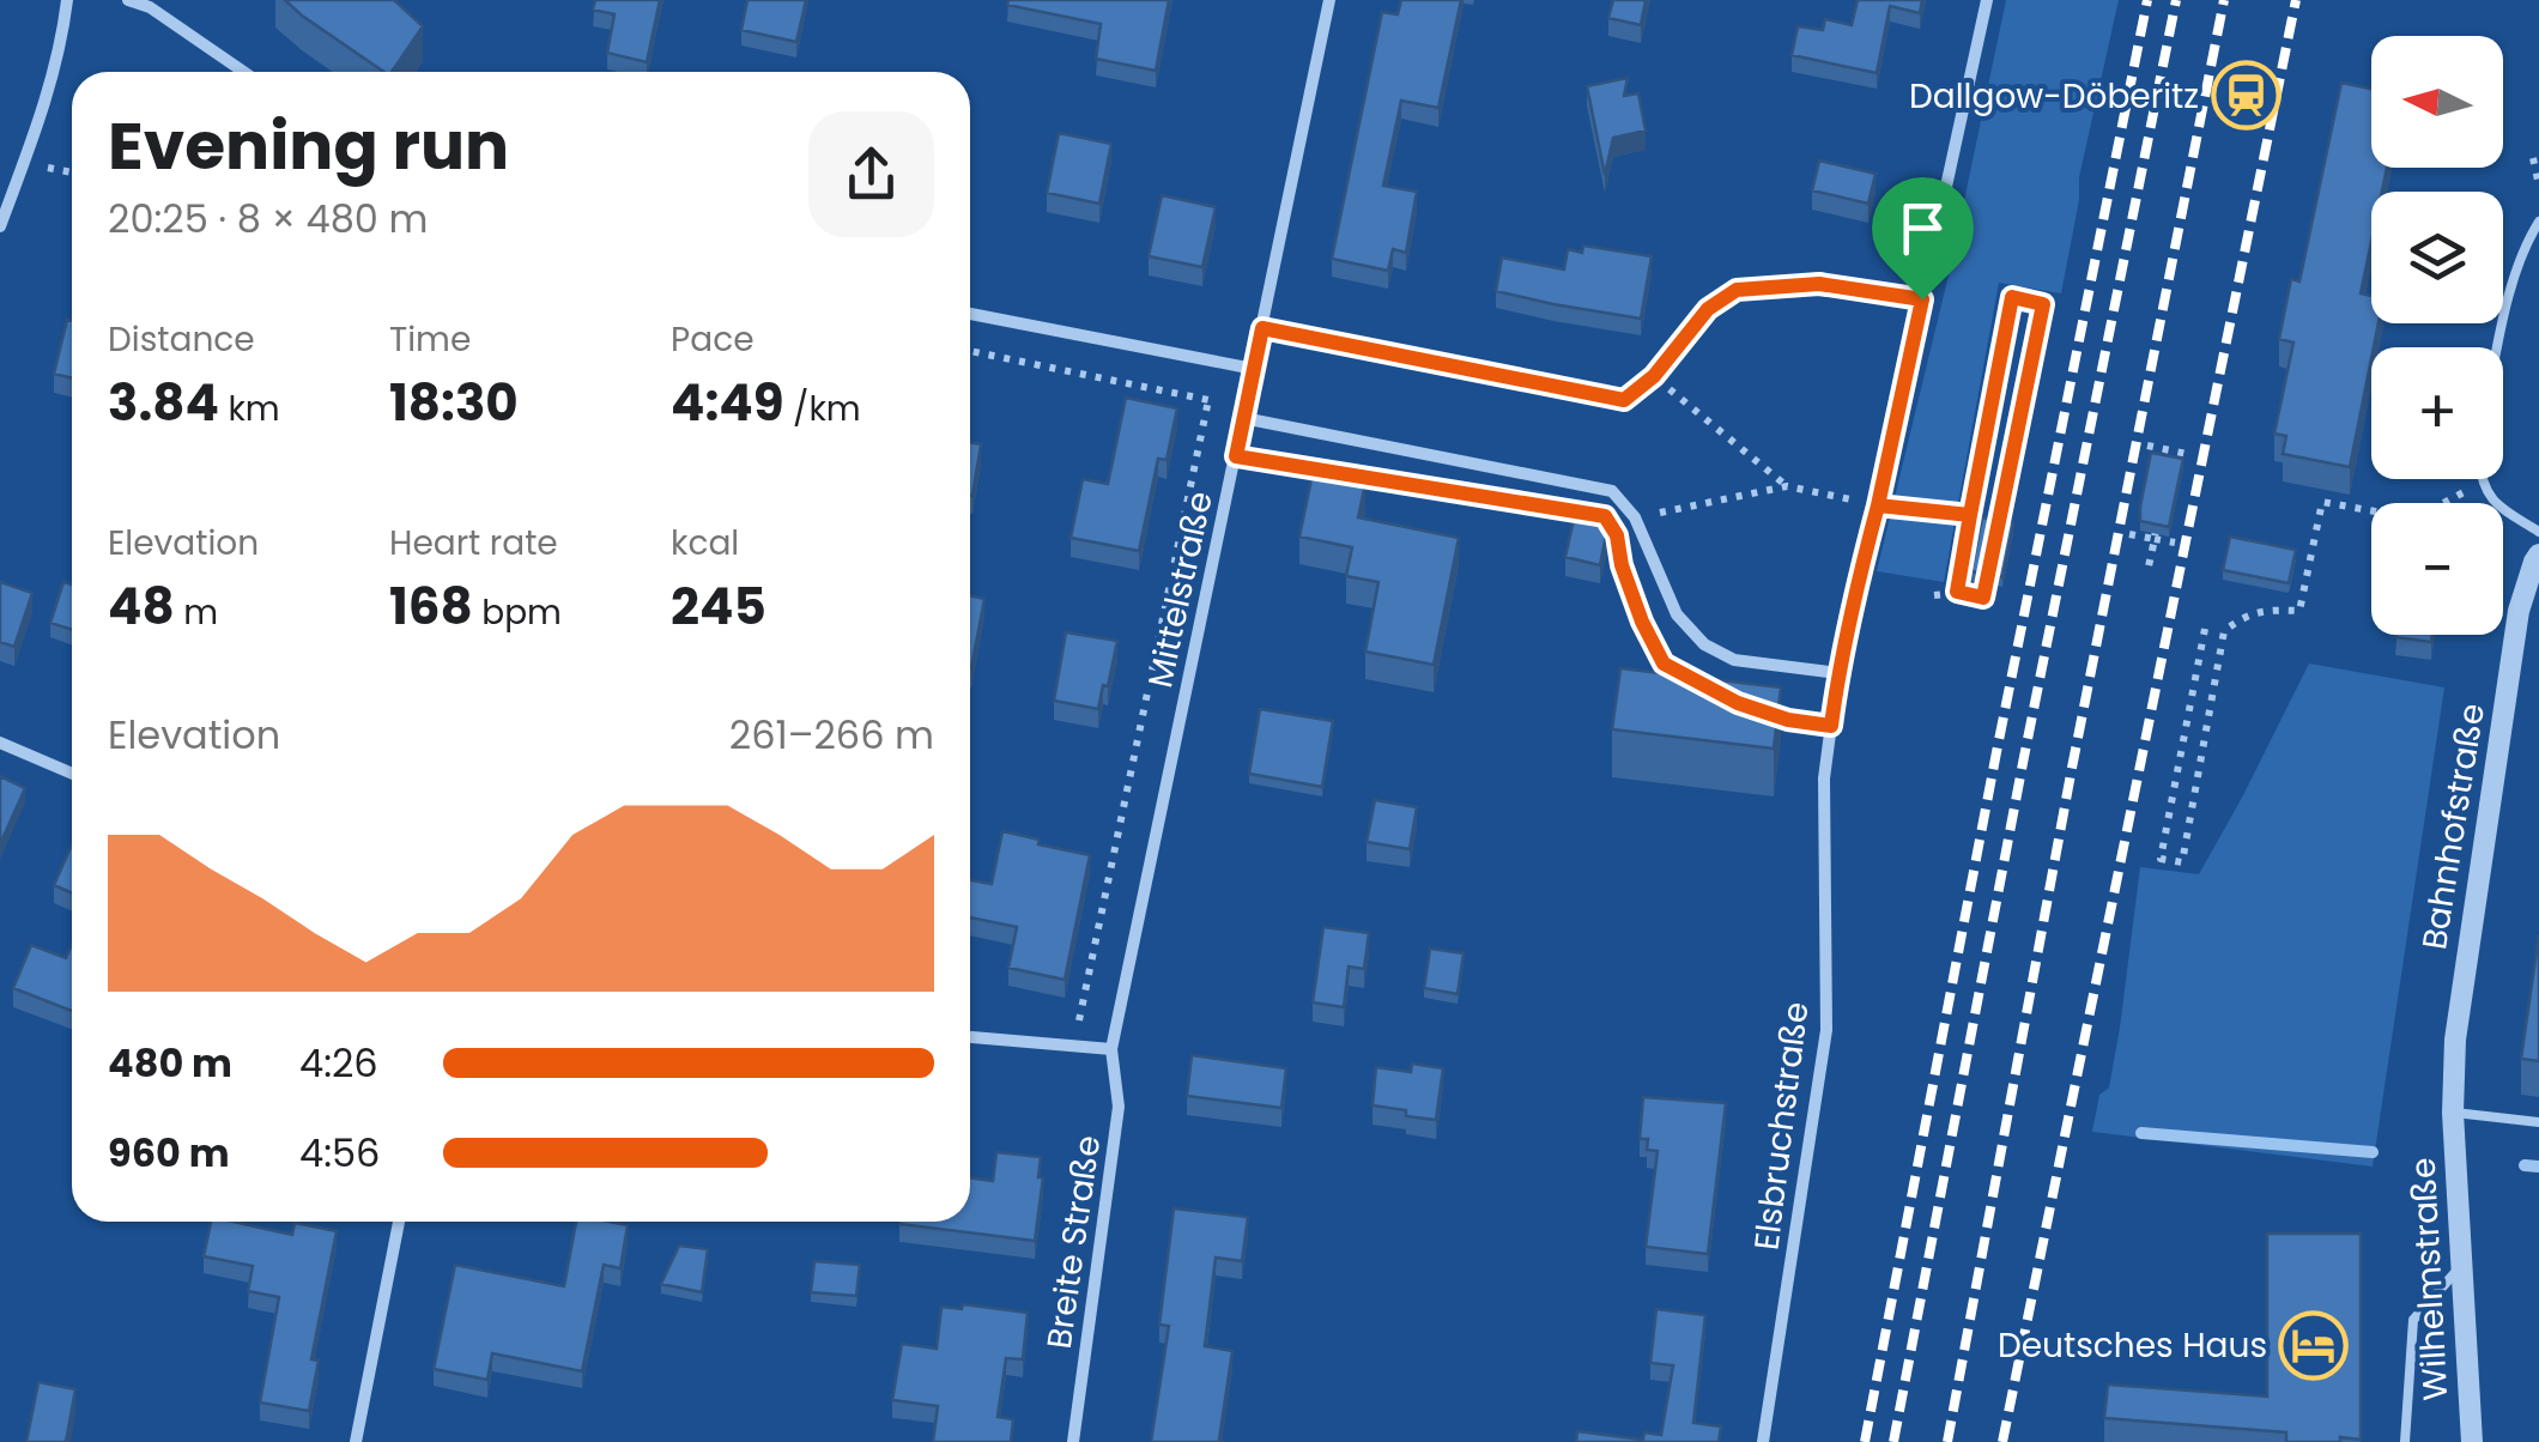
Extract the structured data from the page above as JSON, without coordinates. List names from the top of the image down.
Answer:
{
  "streets": {
    "street": [
      "Mittelstraße",
      "Bahnhofstraße",
      "Elsbruchstraße",
      "Breite Straße",
      "Wilhelmstraße"
    ]
  },
  "crossings": [
    ["Mittelstraße", "Breite Straße"],
    ["Bahnhofstraße", "Wilhelmstraße"]
  ],
  "places": {
    "station": ["Dallgow-Döberitz"],
    "hotel": ["Deutsches Haus"]
  },
  "north": "left",
  "page": {
    "map_buttons": ["+", "−"],
    "heading": ["Evening run", "20:25 · 8 × 480 m"],
    "stats": [
      ["Distance", "3.84 km"],
      ["Time", "18:30"],
      ["Pace", "4:49 /km"],
      ["Elevation", "48 m"],
      ["Heart rate", "168 bpm"],
      ["kcal", "245"]
    ],
    "chart": ["Elevation", "261–266 m"],
    "list": [
      {
        "name": "480 m",
        "note": "4:26"
      },
      {
        "name": "960 m",
        "note": "4:56"
      }
    ]
  }
}
